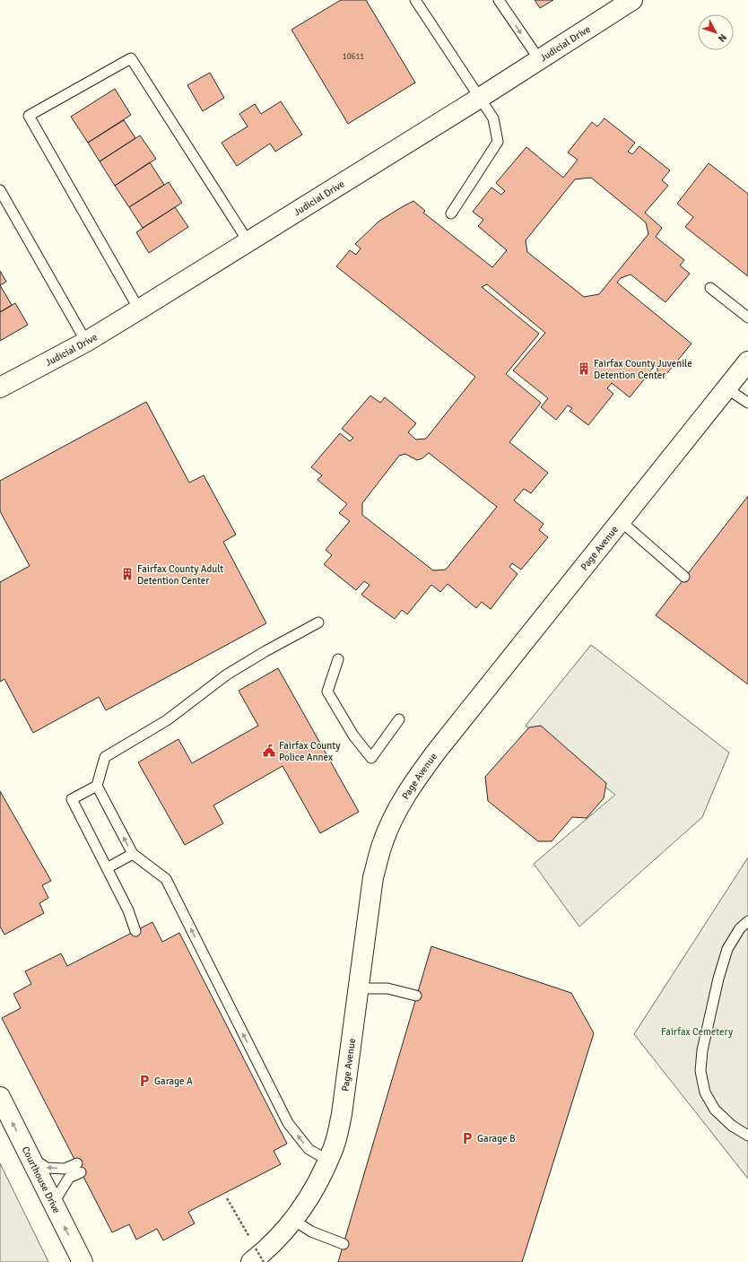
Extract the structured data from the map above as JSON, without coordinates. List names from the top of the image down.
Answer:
{
  "streets": {
    "street": ["Judicial Drive", "Page Avenue", "Courthouse Drive"]
  },
  "one_way": ["Courthouse Drive"],
  "parks": ["Fairfax Cemetery"],
  "places": {
    "building": ["Fairfax County Juvenile Detention Center", "Fairfax County Adult Detention Center"],
    "public building": ["Fairfax County Police Annex"],
    "parking": ["Garage A", "Garage B"]
  },
  "house_numbers": ["10611"],
  "north": "bottom right"
}
